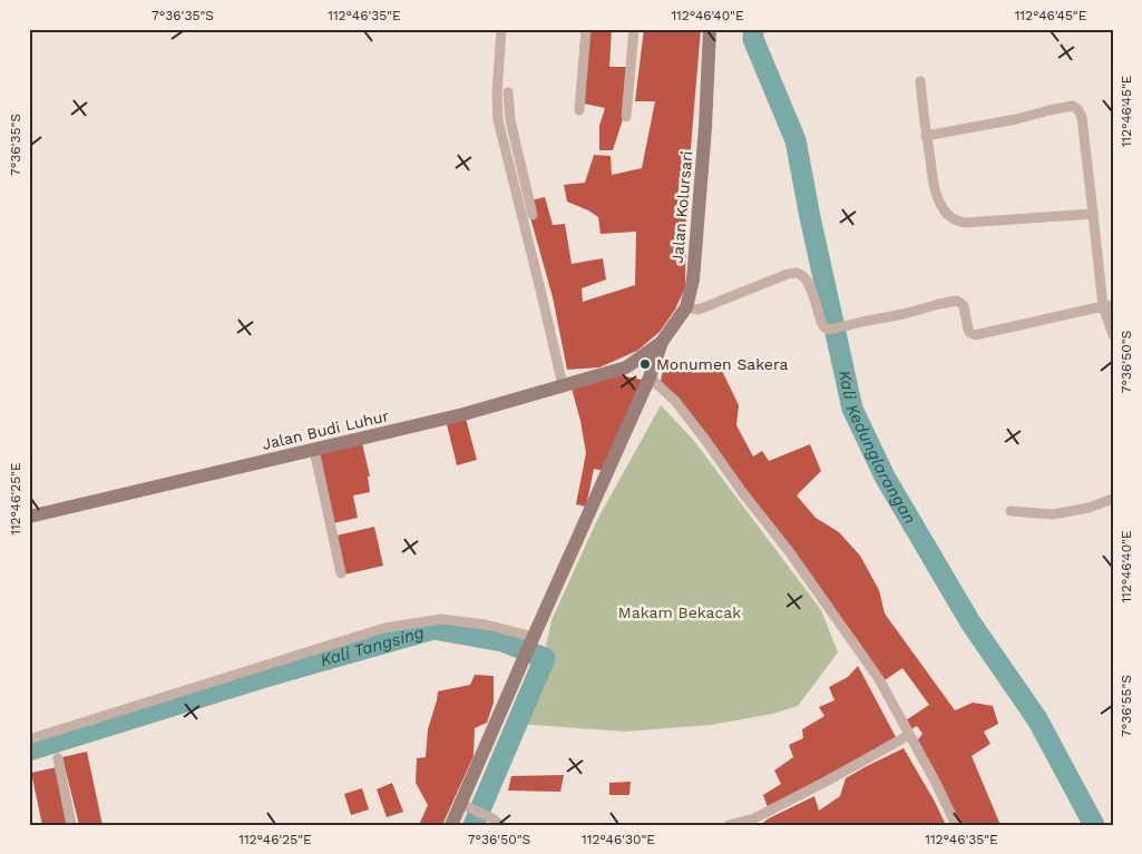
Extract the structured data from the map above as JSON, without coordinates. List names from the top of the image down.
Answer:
{
  "streets": {
    "street": ["Jalan Kolursari", "Jalan Budi Luhur"]
  },
  "crossings": [
    ["Jalan Kolursari", "Jalan Budi Luhur"]
  ],
  "water": ["Kali Kedunglarangan", "Kali Tangsing"],
  "parks": ["Makam Bekacak"],
  "places": ["Monumen Sakera"],
  "coordinates": [
    "7°36'35\"S",
    "112°46'35\"E",
    "112°46'40\"E",
    "112°46'45\"E",
    "7°36'50\"S",
    "112°46'25\"E",
    "7°36'55\"S",
    "112°46'30\"E"
  ]
}
